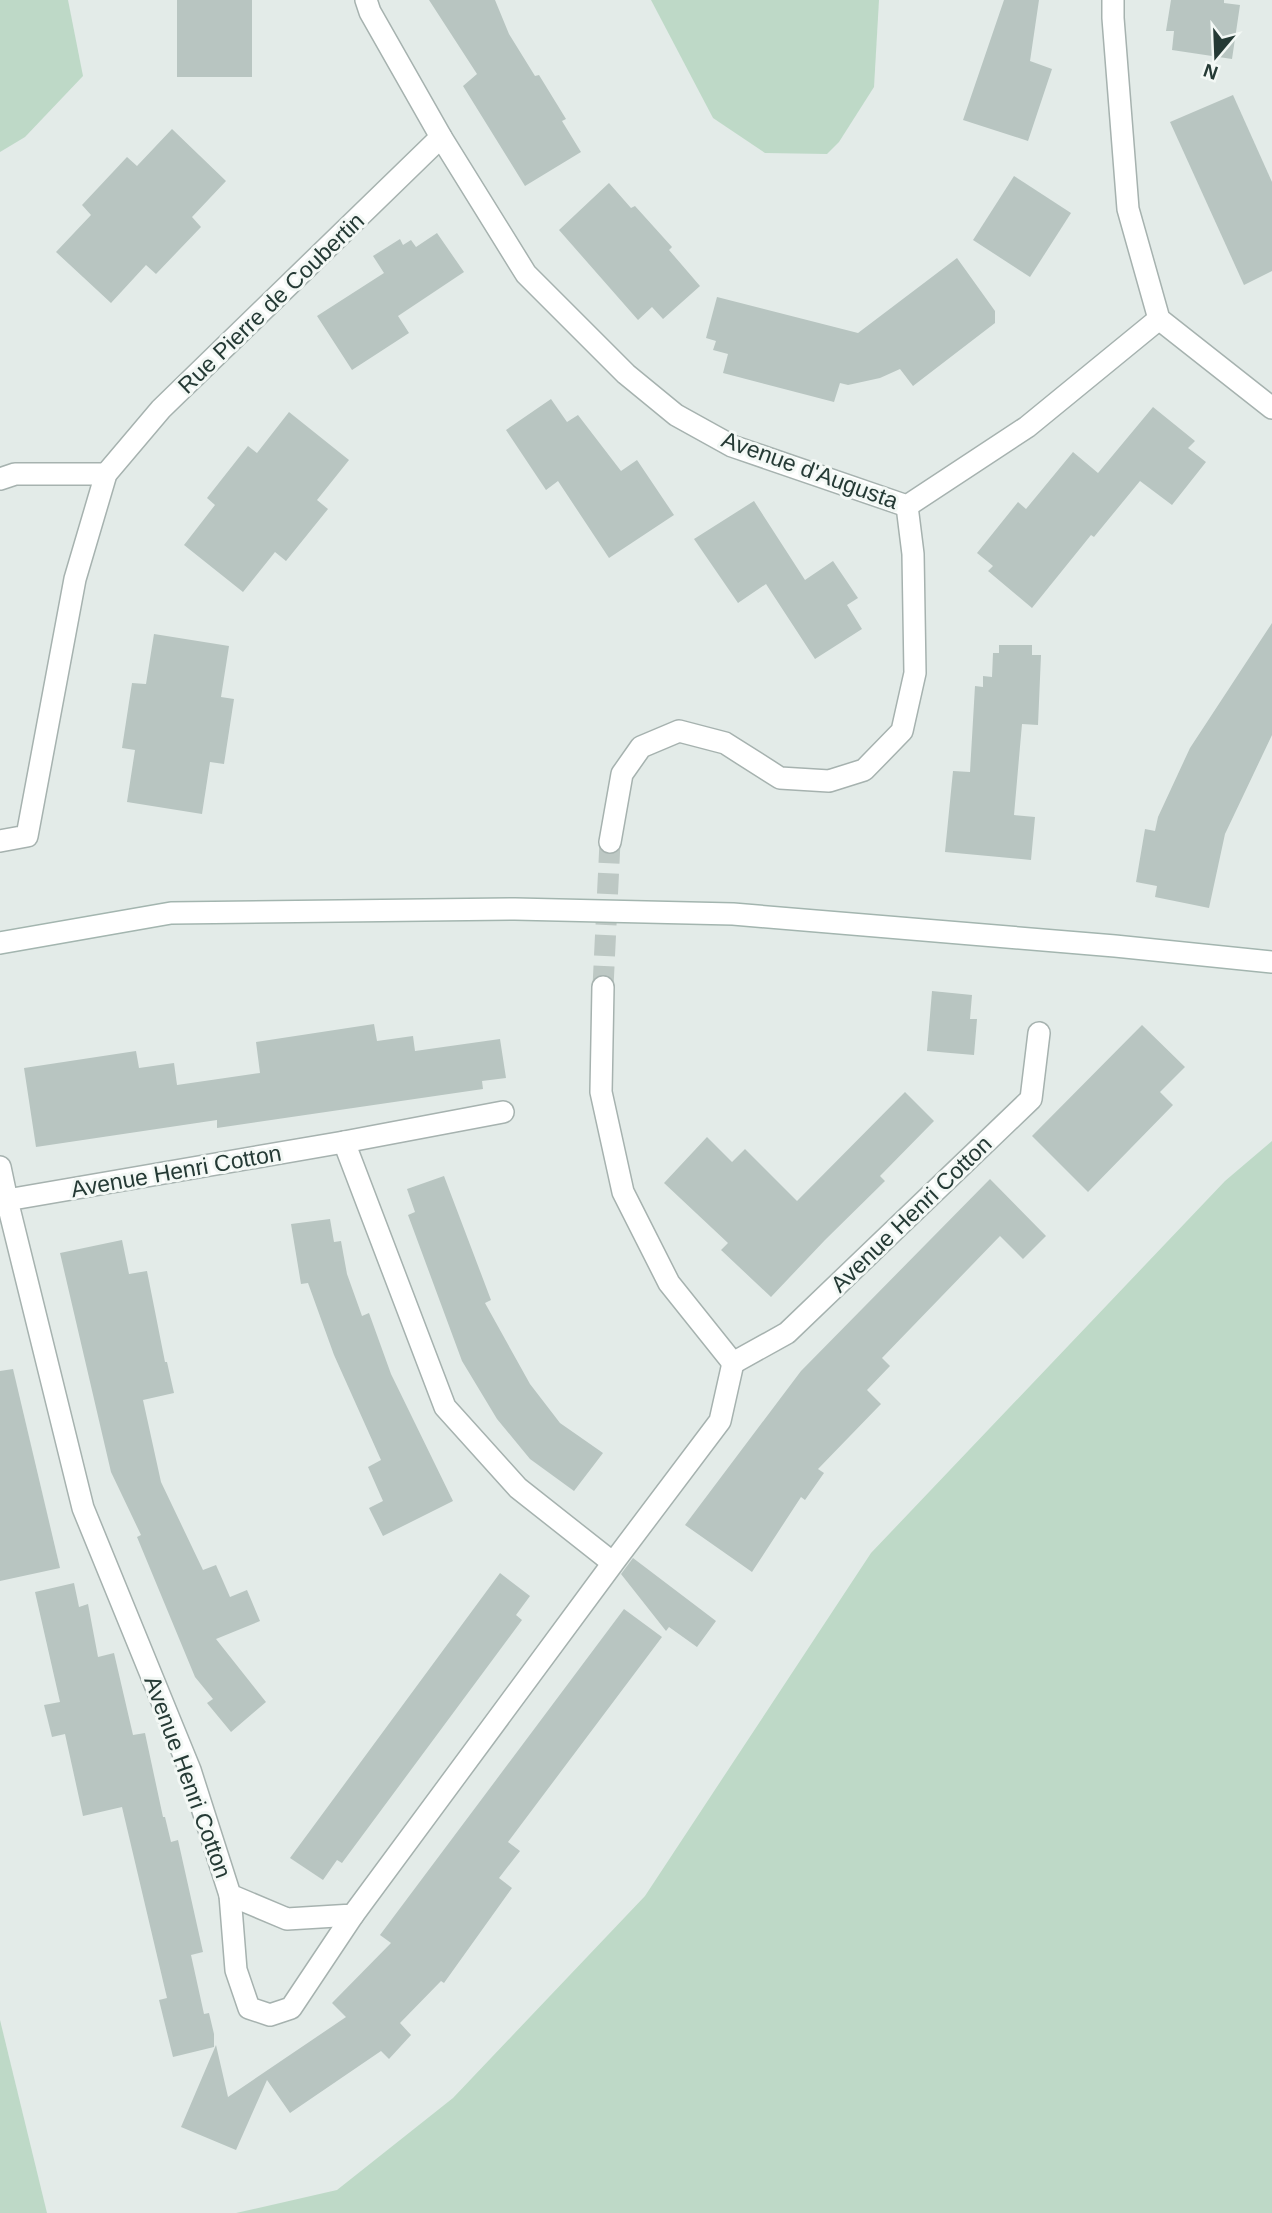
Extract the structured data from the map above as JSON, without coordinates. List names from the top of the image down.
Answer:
{
  "streets": {
    "street": ["Rue Pierre de Coubertin", "Avenue d'Augusta", "Avenue Henri Cotton"]
  },
  "crossings": [
    ["Rue Pierre de Coubertin", "Avenue d'Augusta"]
  ],
  "north": "bottom"
}
